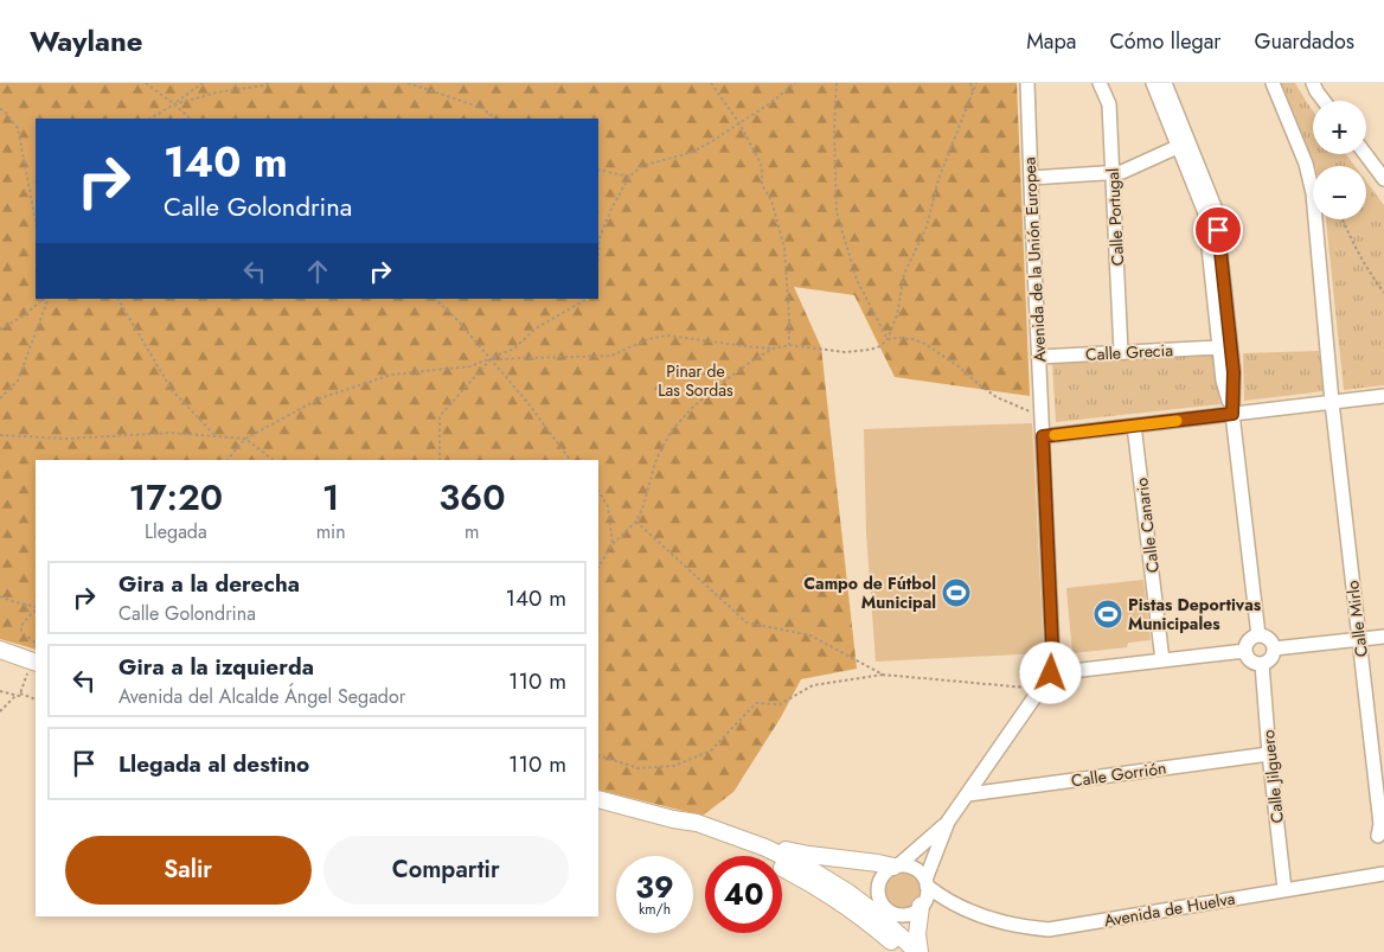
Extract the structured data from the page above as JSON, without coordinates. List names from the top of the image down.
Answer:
{
  "streets": {
    "street": [
      "Calle Portugal",
      "Avenida de la Unión Europea",
      "Calle Grecia",
      "Calle Canario",
      "Calle Mirlo",
      "Calle Gorrión",
      "Calle Jilguero",
      "Avenida de Huelva"
    ]
  },
  "crossings": [
    ["Calle Portugal", "Calle Grecia"],
    ["Avenida de la Unión Europea", "Calle Grecia"],
    ["Calle Gorrión", "Calle Jilguero"],
    ["Calle Jilguero", "Avenida de Huelva"]
  ],
  "parks": ["Pinar de Las Sordas"],
  "places": {
    "sports": ["Campo de Fútbol Municipal", "Pistas Deportivas Municipales"]
  },
  "page": {
    "header": "Waylane",
    "nav": ["Mapa", "Cómo llegar", "Guardados"],
    "map_buttons": ["+", "−"],
    "turn": ["140 m", "Calle Golondrina"],
    "eta": [
      "17:20",
      "Llegada",
      "1",
      "min",
      "360",
      "m"
    ],
    "list": [
      {
        "name": "Gira a la derecha",
        "note": "Calle Golondrina",
        "value": "140 m"
      },
      {
        "name": "Gira a la izquierda",
        "note": "Avenida del Alcalde Ángel Segador",
        "value": "110 m"
      },
      {
        "name": "Llegada al destino",
        "value": "110 m"
      }
    ],
    "buttons": ["Salir", "Compartir"],
    "speed": "39 km/h",
    "limit": "40"
  }
}
